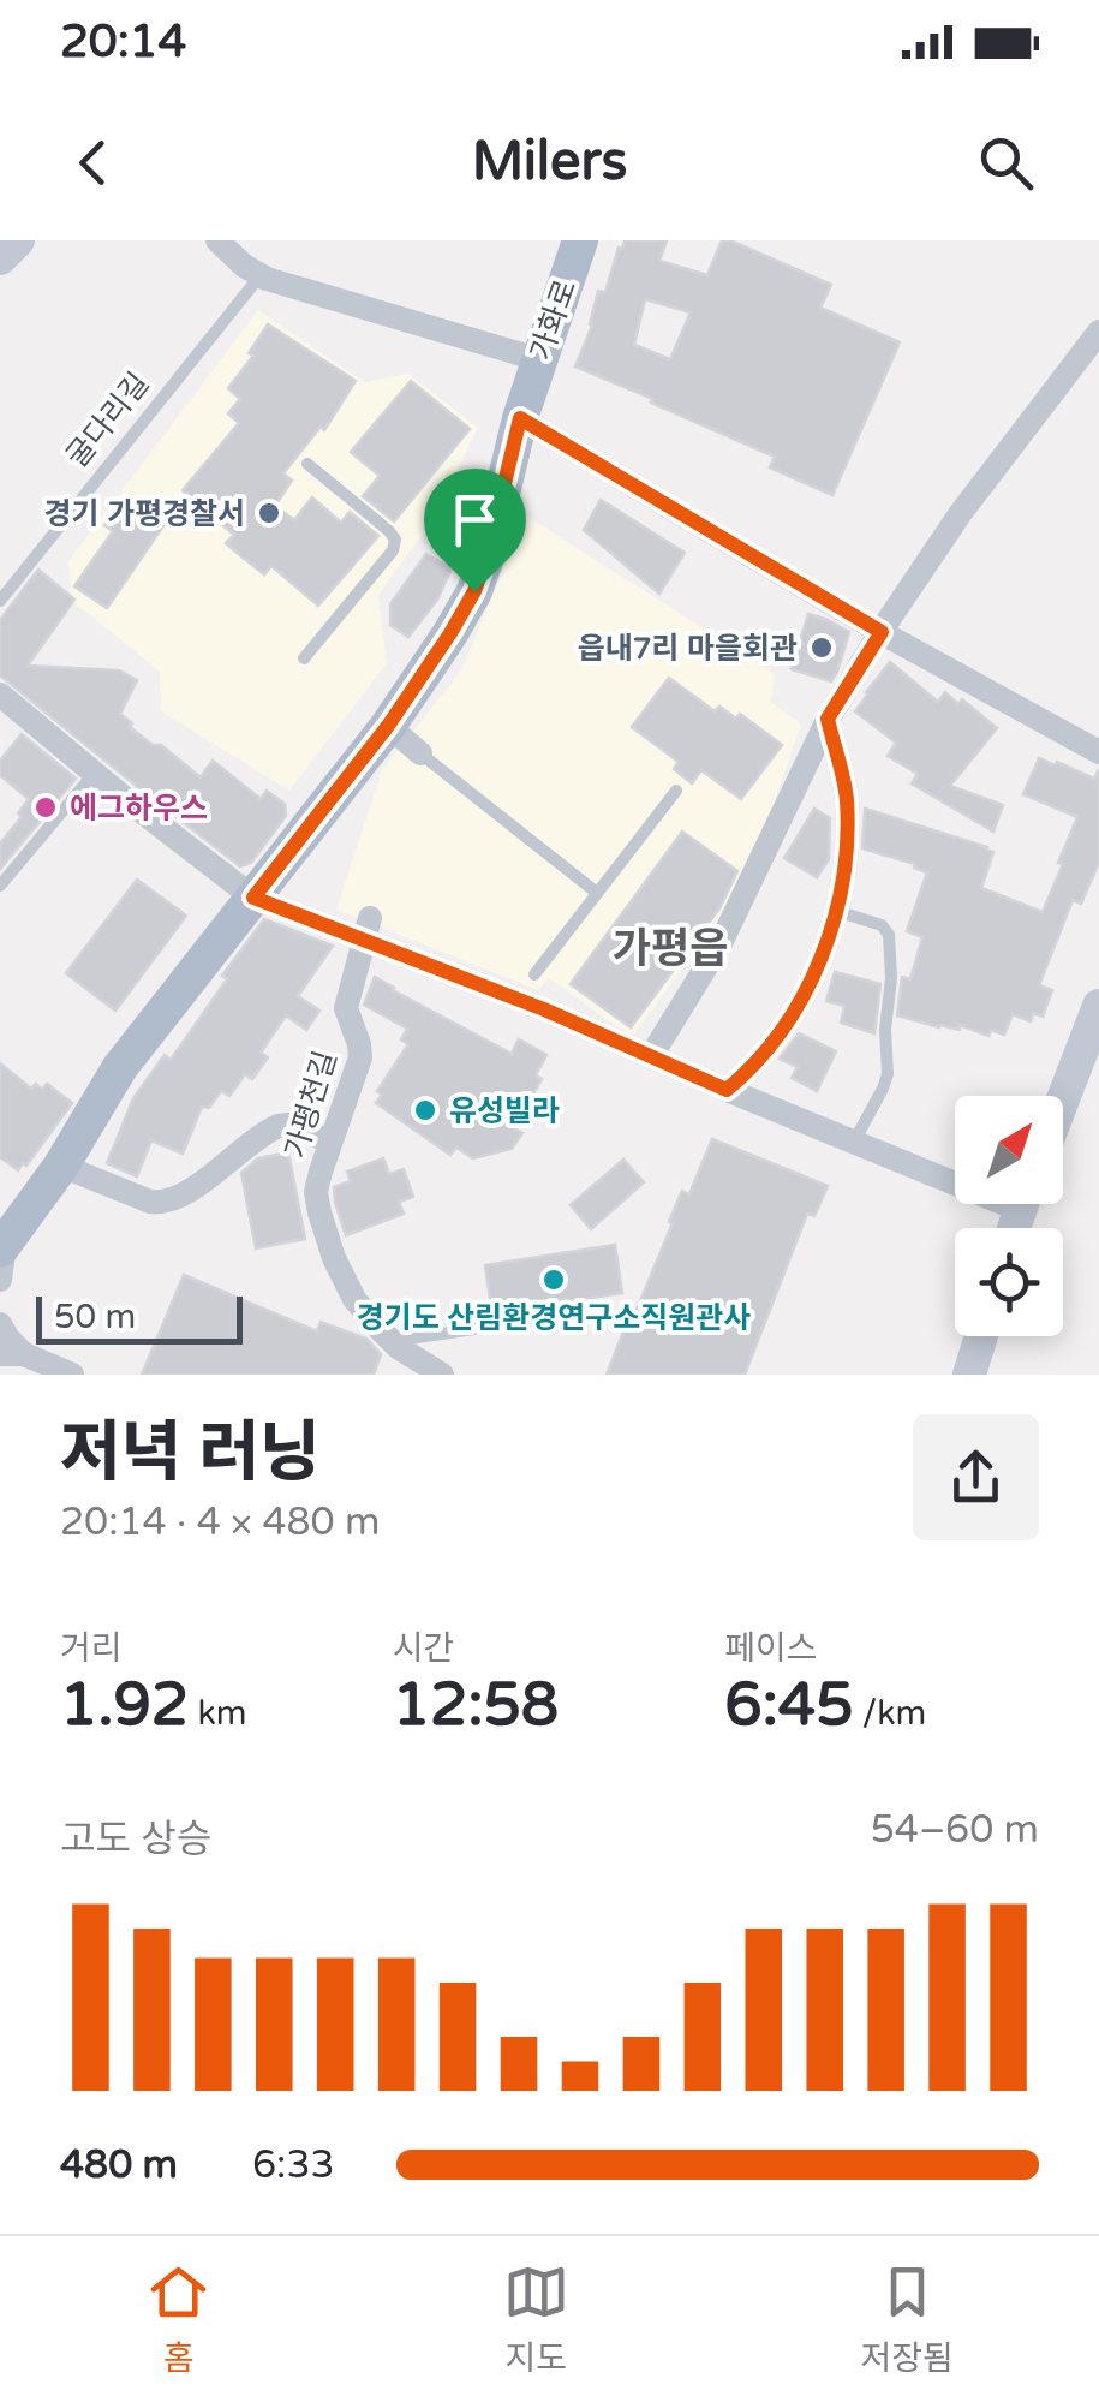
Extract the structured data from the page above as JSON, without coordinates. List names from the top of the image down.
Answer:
{
  "streets": {
    "main road": ["가화로"],
    "street": ["가평천길"],
    "lane": ["굴다리길"]
  },
  "districts": ["가평읍"],
  "places": [
    "경기 가평경찰서",
    "읍내7리 마을회관",
    "에그하우스",
    "유성빌라",
    "경기도 산림환경연구소직원관사"
  ],
  "scale_bar": "50 m",
  "north": "top right",
  "page": {
    "status": "20:14",
    "header": "Milers",
    "scale": "50 m",
    "heading": ["저녁 러닝", "20:14 · 4 × 480 m"],
    "stats": [
      ["거리", "1.92 km"],
      ["시간", "12:58"],
      ["페이스", "6:45 /km"]
    ],
    "chart": ["고도 상승", "54–60 m"],
    "list": [
      {
        "name": "480 m",
        "note": "6:33"
      }
    ],
    "tabs": ["홈", "지도", "저장됨"]
  }
}
